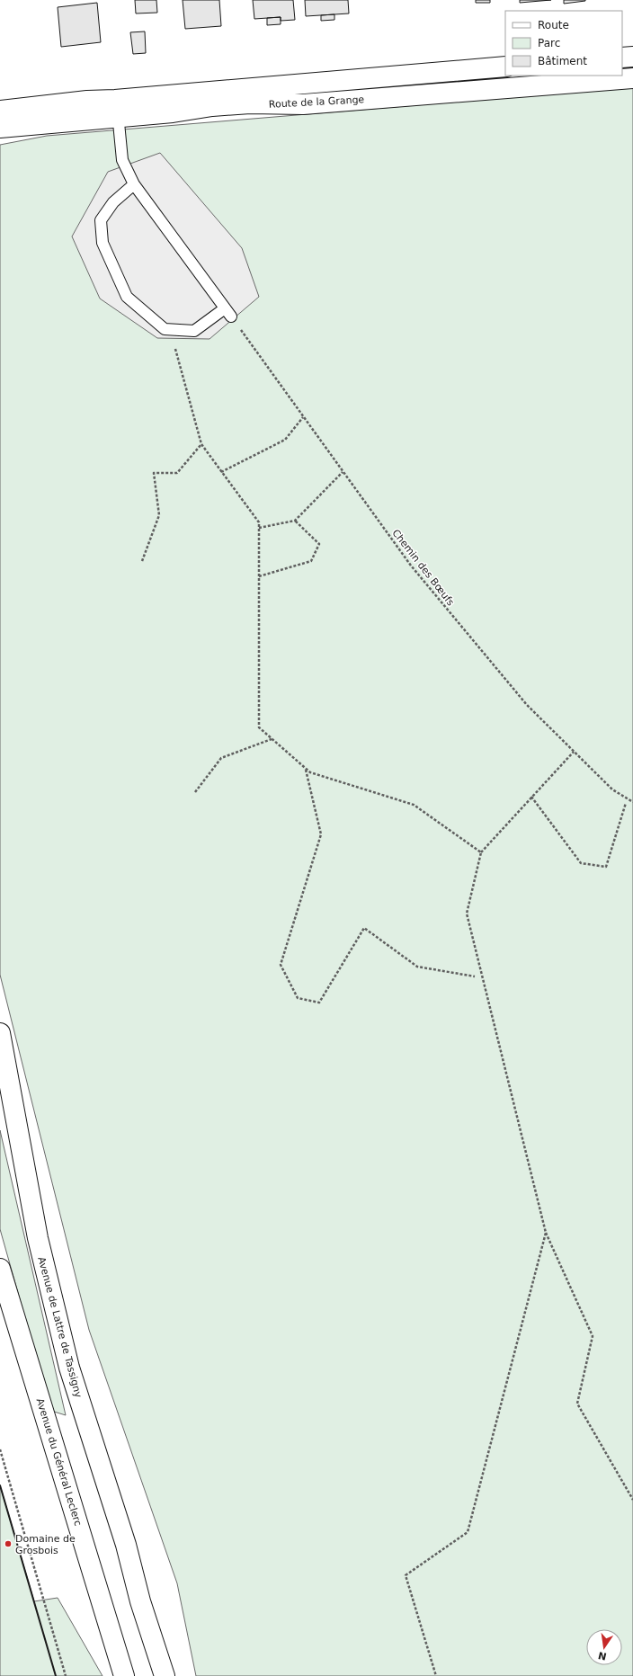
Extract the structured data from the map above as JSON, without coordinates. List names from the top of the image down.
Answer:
{
  "streets": {
    "main road": ["Route de la Grange", "Avenue de Lattre de Tassigny", "Avenue du Général Leclerc"],
    "path": ["Chemin des Bœufs"]
  },
  "places": ["Domaine de Grosbois"],
  "legend": ["Route", "Parc", "Bâtiment"],
  "north": "bottom"
}
